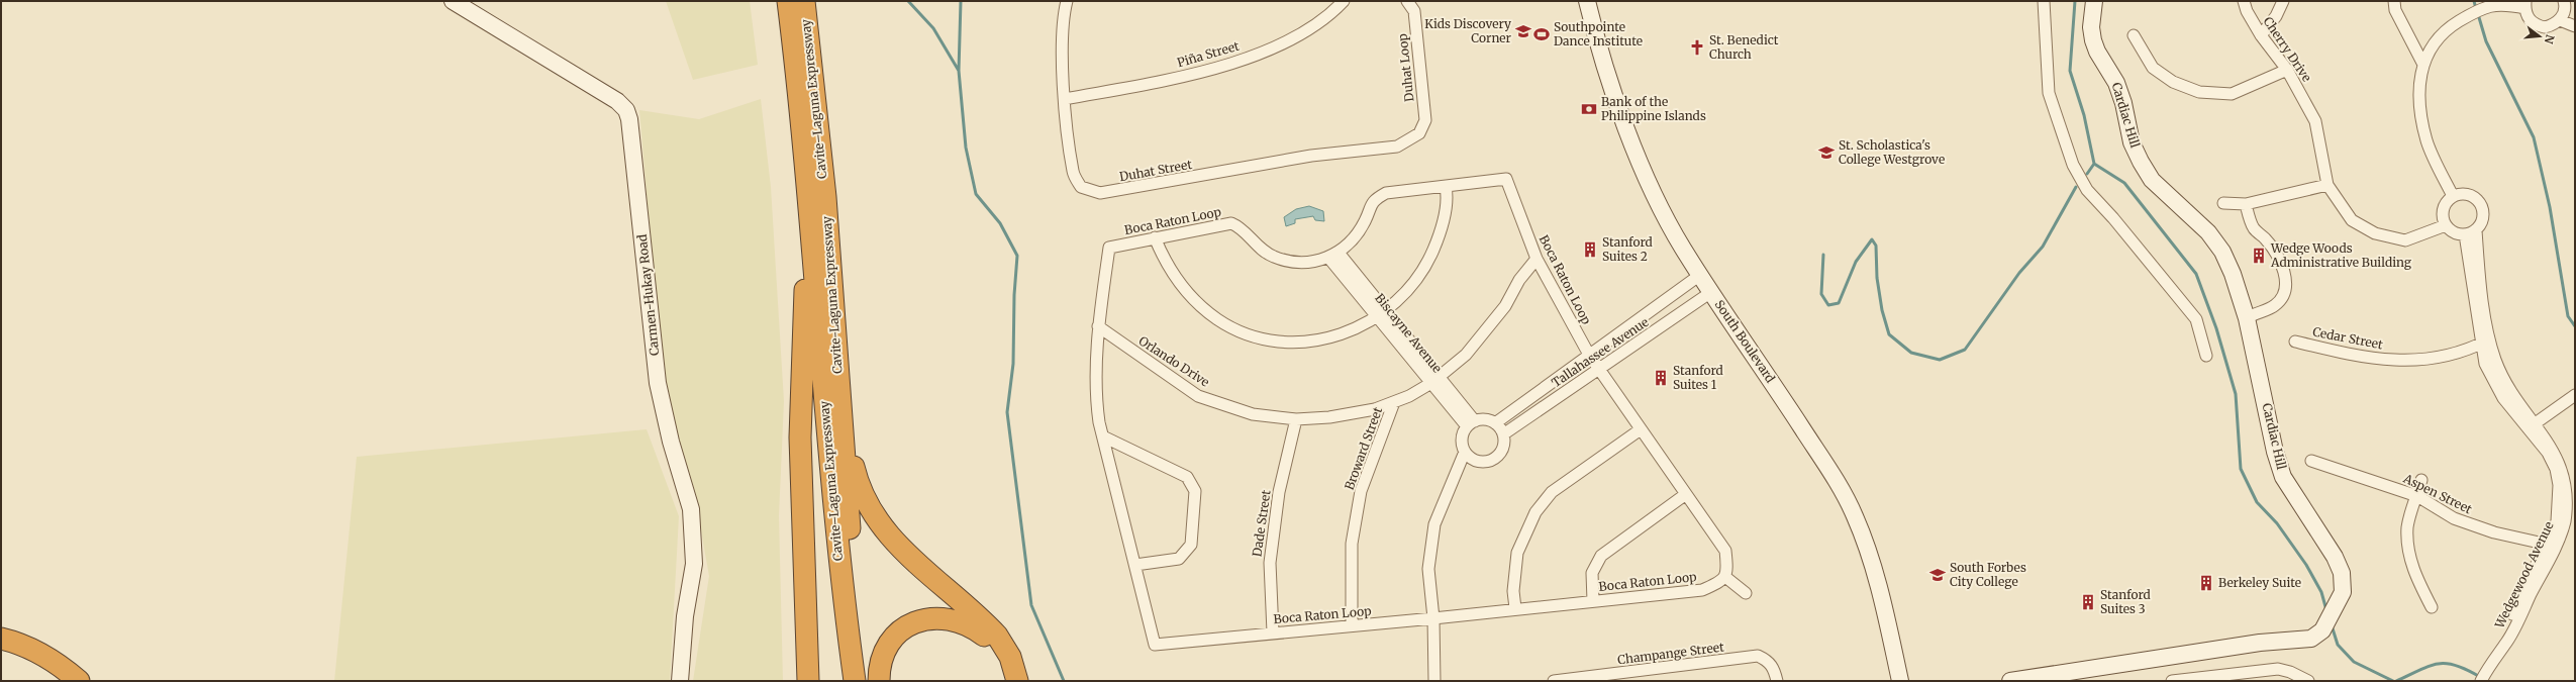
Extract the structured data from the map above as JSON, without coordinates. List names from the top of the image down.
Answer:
{
  "streets": {
    "highway": ["Cavite–Laguna Expressway", "Cavite-Laguna Expressway"],
    "street": [
      "Cherry Drive",
      "Piña Street",
      "Duhat Loop",
      "Cardiac Hill",
      "Duhat Street",
      "Boca Raton Loop",
      "Carmen-Hukay Road",
      "Biscayne Avenue",
      "Cedar Street",
      "South Boulevard",
      "Tallahassee Avenue",
      "Orlando Drive",
      "Broward Street",
      "Aspen Street",
      "Dade Street",
      "Wedgewood Avenue",
      "Champange Street"
    ]
  },
  "crossings": [
    ["Cherry Drive", "Wedgewood Avenue"],
    ["Piña Street", "Duhat Street"],
    ["Duhat Loop", "Duhat Street"],
    ["Cavite–Laguna Expressway", "Cavite-Laguna Expressway"],
    ["Boca Raton Loop", "Biscayne Avenue"],
    ["Boca Raton Loop", "Tallahassee Avenue"],
    ["Boca Raton Loop", "Orlando Drive"],
    ["Boca Raton Loop", "Broward Street"],
    ["Boca Raton Loop", "Dade Street"],
    ["Biscayne Avenue", "Tallahassee Avenue"],
    ["Biscayne Avenue", "Orlando Drive"],
    ["Cedar Street", "Wedgewood Avenue"],
    ["South Boulevard", "Tallahassee Avenue"],
    ["Orlando Drive", "Broward Street"],
    ["Orlando Drive", "Dade Street"],
    ["Aspen Street", "Wedgewood Avenue"]
  ],
  "places": {
    "school or university": ["Kids Discovery Corner", "St. Scholastica's College Westgrove", "South Forbes City College"],
    "sports": ["Southpointe Dance Institute"],
    "church": ["St. Benedict Church"],
    "bank": ["Bank of the Philippine Islands"],
    "building": [
      "Stanford Suites 2",
      "Wedge Woods Administrative Building",
      "Stanford Suites 1",
      "Berkeley Suite",
      "Stanford Suites 3"
    ]
  },
  "north": "right"
}
